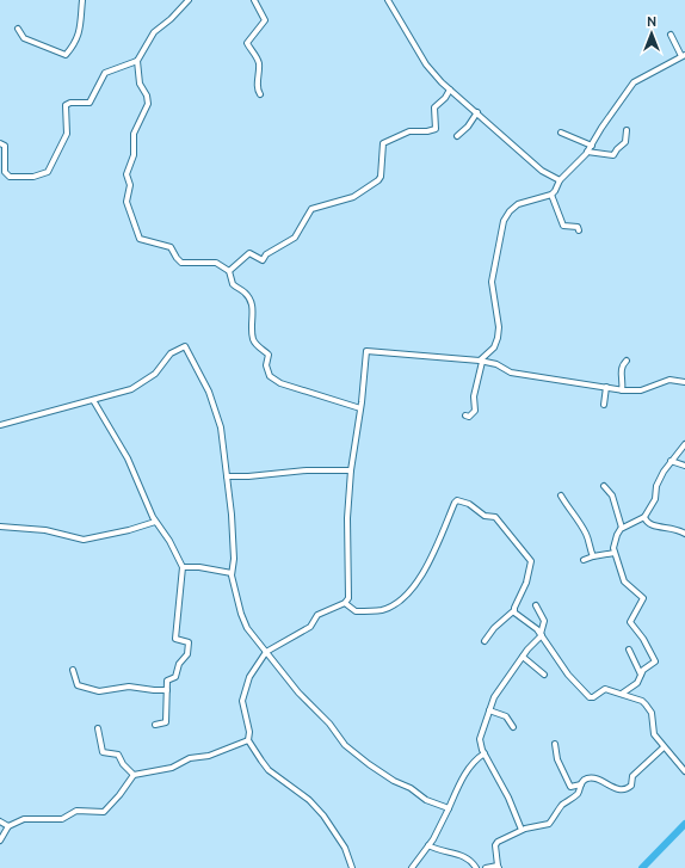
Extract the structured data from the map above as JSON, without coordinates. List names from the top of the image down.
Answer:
{
  "north": "top"
}
